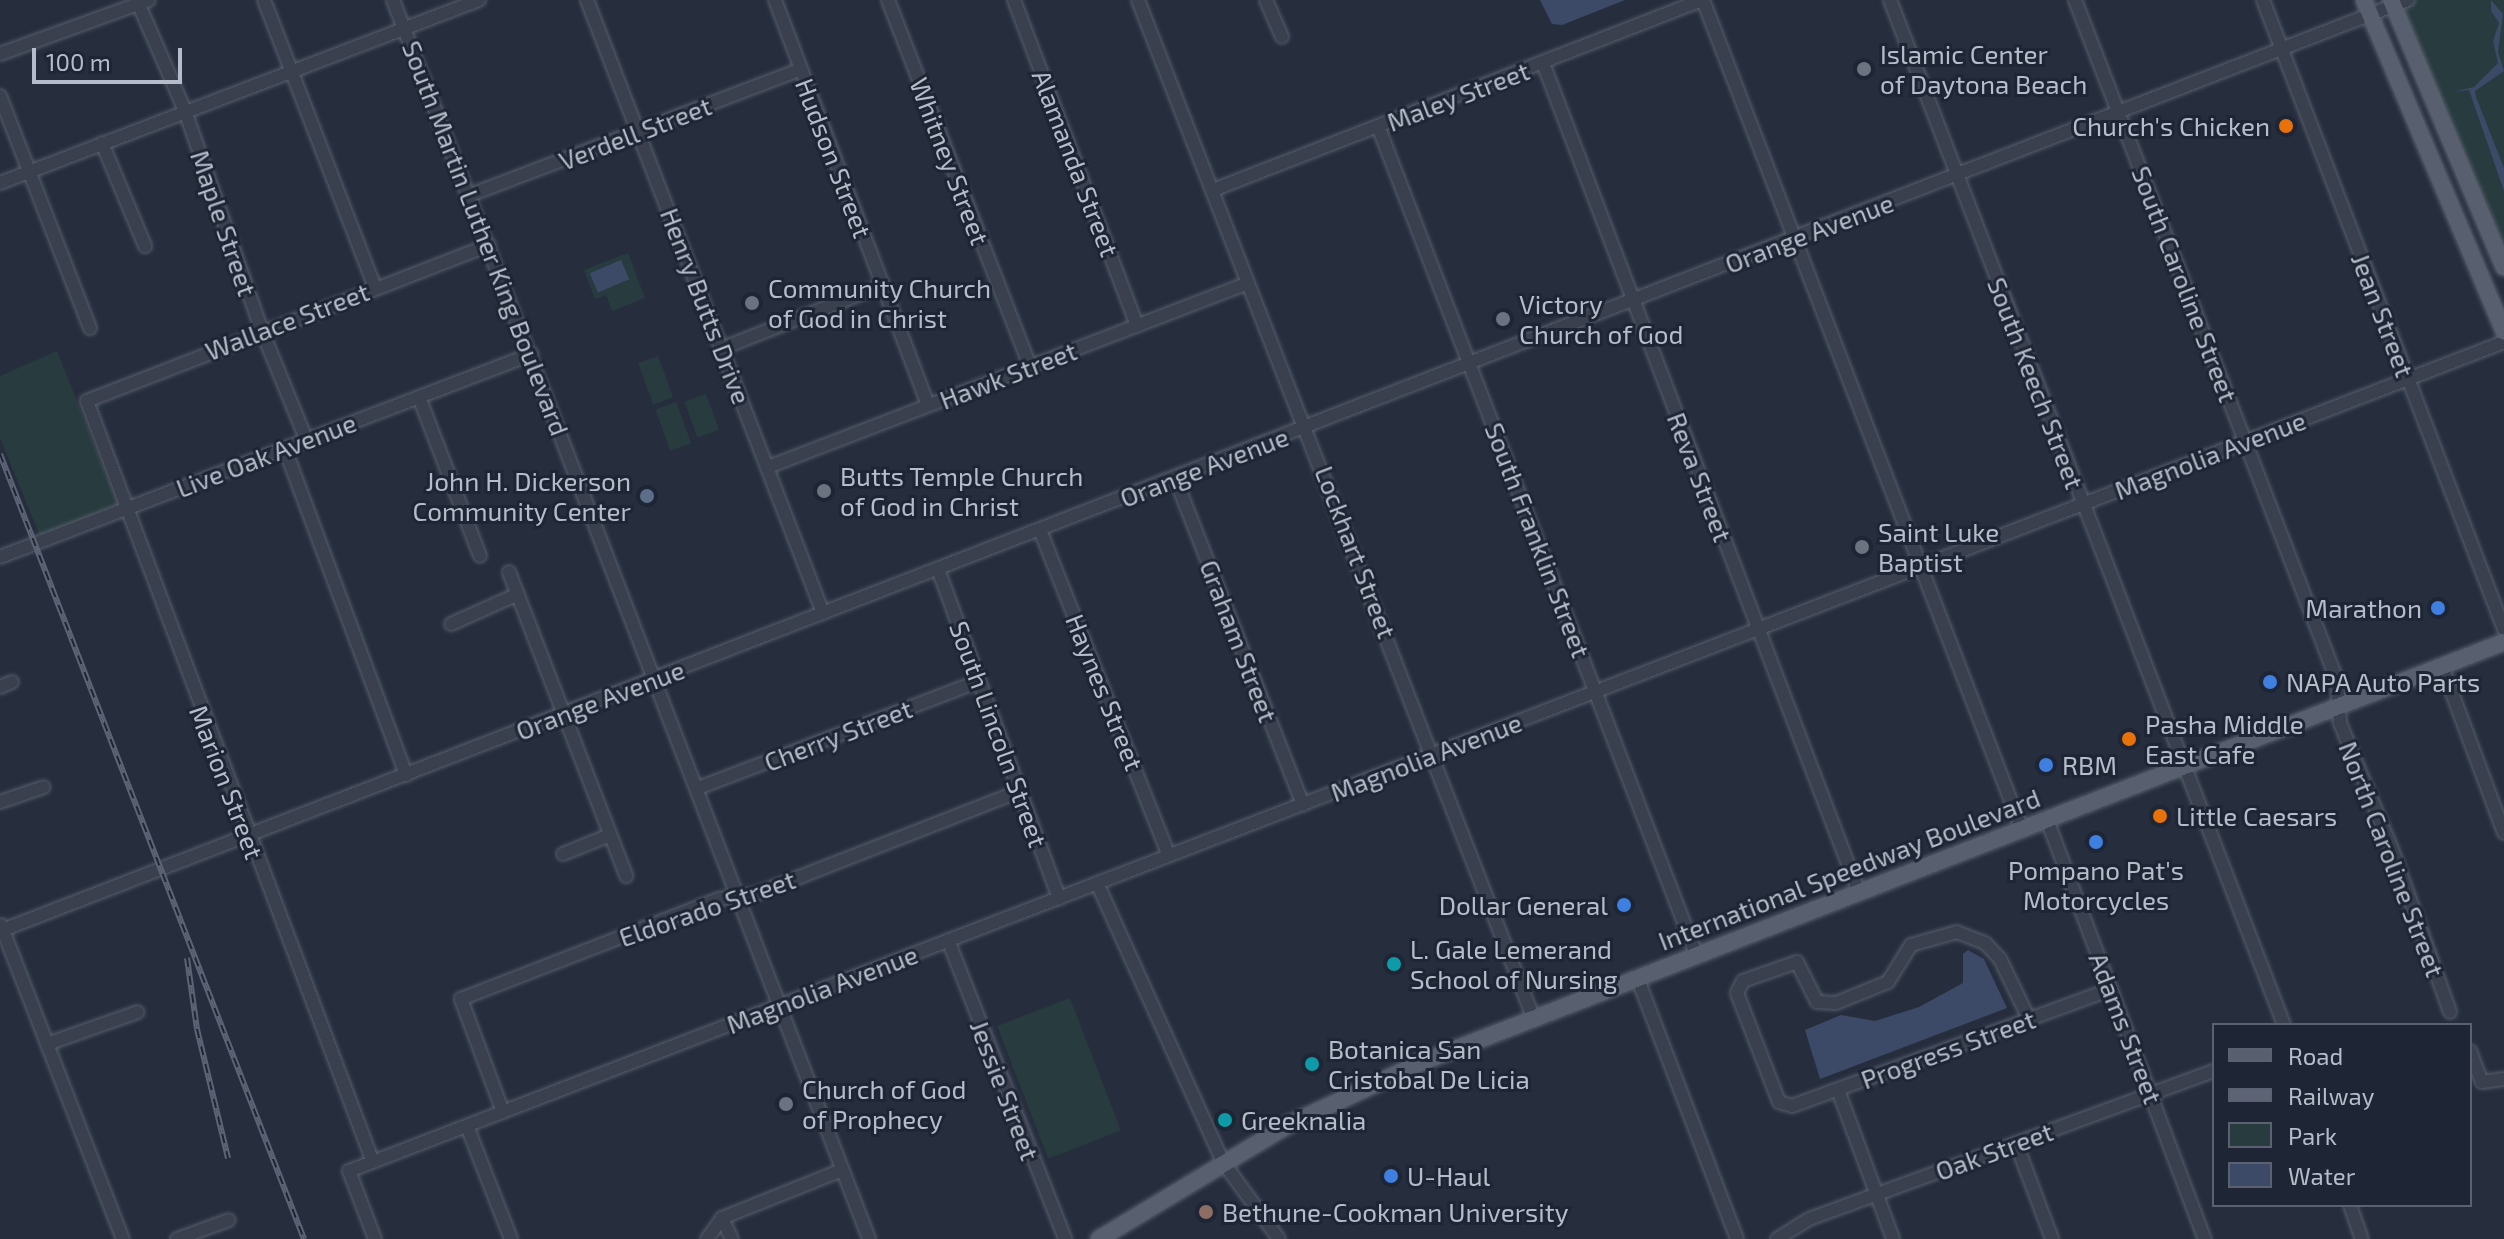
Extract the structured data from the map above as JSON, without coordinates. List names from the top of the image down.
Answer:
{
  "streets": {
    "main road": ["International Speedway Boulevard"],
    "street": [
      "Maley Street",
      "Verdell Street",
      "Hudson Street",
      "Whitney Street",
      "Alamanda Street",
      "Maple Street",
      "Orange Avenue",
      "South Martin Luther King Boulevard",
      "South Caroline Street",
      "Henry Butts Drive",
      "Jean Street",
      "Wallace Street",
      "Hawk Street",
      "South Keech Street",
      "Live Oak Avenue",
      "Magnolia Avenue",
      "Reva Street",
      "South Franklin Street",
      "Lockhart Street",
      "Graham Street",
      "Haynes Street",
      "South Lincoln Street",
      "Cherry Street",
      "Marion Street",
      "North Caroline Street",
      "Eldorado Street",
      "Adams Street",
      "Progress Street",
      "Jessie Street",
      "Oak Street"
    ]
  },
  "crossings": [
    ["Maley Street", "Reva Street"],
    ["Maley Street", "South Franklin Street"],
    ["Maley Street", "Lockhart Street"],
    ["Verdell Street", "Hudson Street"],
    ["Verdell Street", "South Martin Luther King Boulevard"],
    ["Verdell Street", "Henry Butts Drive"],
    ["Hudson Street", "Hawk Street"],
    ["Whitney Street", "Hawk Street"],
    ["Alamanda Street", "Hawk Street"],
    ["Maple Street", "Wallace Street"],
    ["Maple Street", "Live Oak Avenue"],
    ["Orange Avenue", "South Martin Luther King Boulevard"],
    ["Orange Avenue", "South Caroline Street"],
    ["Orange Avenue", "Henry Butts Drive"],
    ["Orange Avenue", "Jean Street"],
    ["Orange Avenue", "South Keech Street"],
    ["Orange Avenue", "Reva Street"],
    ["Orange Avenue", "South Franklin Street"],
    ["Orange Avenue", "Lockhart Street"],
    ["Orange Avenue", "Graham Street"],
    ["Orange Avenue", "Haynes Street"],
    ["Orange Avenue", "South Lincoln Street"],
    ["Orange Avenue", "Marion Street"],
    ["South Martin Luther King Boulevard", "Wallace Street"],
    ["South Martin Luther King Boulevard", "Live Oak Avenue"],
    ["South Martin Luther King Boulevard", "Magnolia Avenue"],
    ["South Martin Luther King Boulevard", "Cherry Street"],
    ["South Martin Luther King Boulevard", "Eldorado Street"],
    ["South Caroline Street", "Magnolia Avenue"],
    ["South Caroline Street", "North Caroline Street"],
    ["South Caroline Street", "International Speedway Boulevard"],
    ["Henry Butts Drive", "Hawk Street"],
    ["Jean Street", "Magnolia Avenue"],
    ["Wallace Street", "Marion Street"],
    ["Hawk Street", "Lockhart Street"],
    ["South Keech Street", "Magnolia Avenue"],
    ["South Keech Street", "International Speedway Boulevard"],
    ["Live Oak Avenue", "Marion Street"],
    ["Magnolia Avenue", "Reva Street"],
    ["Magnolia Avenue", "South Franklin Street"],
    ["Magnolia Avenue", "Lockhart Street"],
    ["Magnolia Avenue", "Graham Street"],
    ["Magnolia Avenue", "Haynes Street"],
    ["Magnolia Avenue", "South Lincoln Street"],
    ["Magnolia Avenue", "Marion Street"],
    ["Magnolia Avenue", "Eldorado Street"],
    ["Magnolia Avenue", "Jessie Street"],
    ["Reva Street", "International Speedway Boulevard"],
    ["South Franklin Street", "International Speedway Boulevard"],
    ["Lockhart Street", "International Speedway Boulevard"],
    ["South Lincoln Street", "Cherry Street"],
    ["South Lincoln Street", "Eldorado Street"],
    ["North Caroline Street", "International Speedway Boulevard"],
    ["International Speedway Boulevard", "Adams Street"],
    ["Adams Street", "Progress Street"],
    ["Adams Street", "Oak Street"]
  ],
  "places": [
    "Islamic Center of Daytona Beach",
    "Church's Chicken",
    "Community Church of God in Christ",
    "Victory Church of God",
    "Butts Temple Church of God in Christ",
    "John H. Dickerson Community Center",
    "Saint Luke Baptist",
    "Marathon",
    "NAPA Auto Parts",
    "Pasha Middle East Cafe",
    "RBM",
    "Little Caesars",
    "Pompano Pat's Motorcycles",
    "Dollar General",
    "L. Gale Lemerand School of Nursing",
    "Botanica San Cristobal De Licia",
    "Church of God of Prophecy",
    "Greeknalia",
    "U-Haul",
    "Bethune-Cookman University"
  ],
  "legend": [
    "Road",
    "Railway",
    "Park",
    "Water"
  ],
  "scale_bar": "100 m"
}
